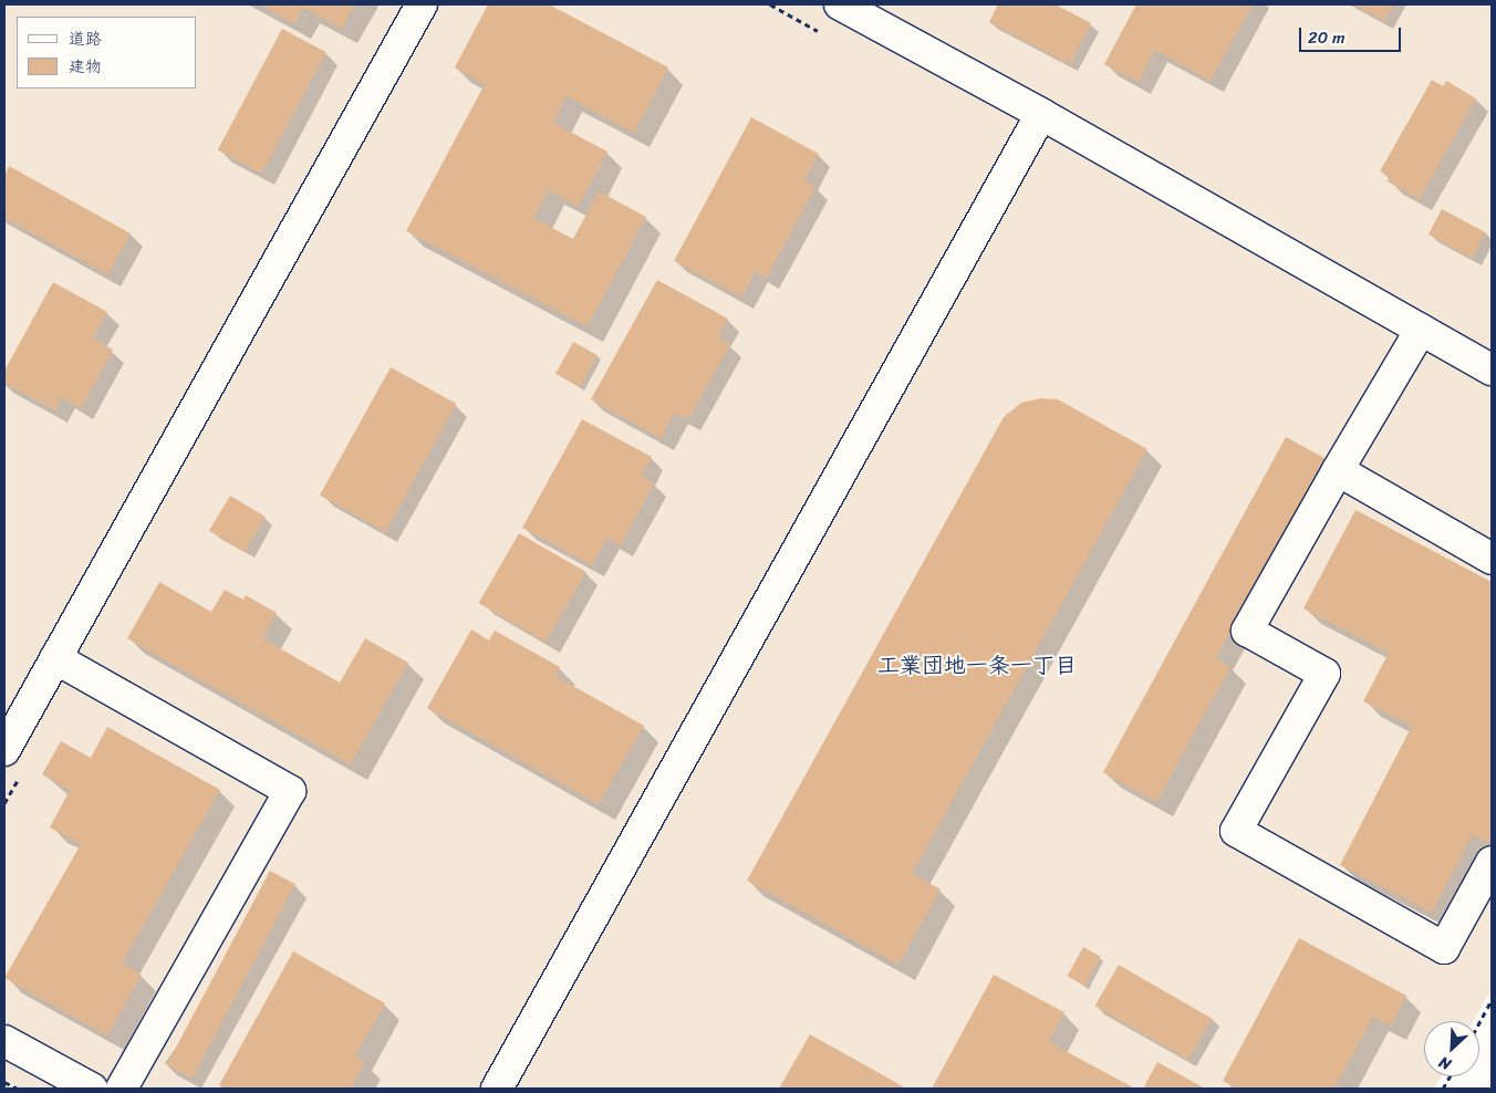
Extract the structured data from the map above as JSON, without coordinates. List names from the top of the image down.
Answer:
{
  "districts": ["工業団地一条一丁目"],
  "legend": ["道路", "建物"],
  "scale_bar": "20 m",
  "north": "bottom left"
}
